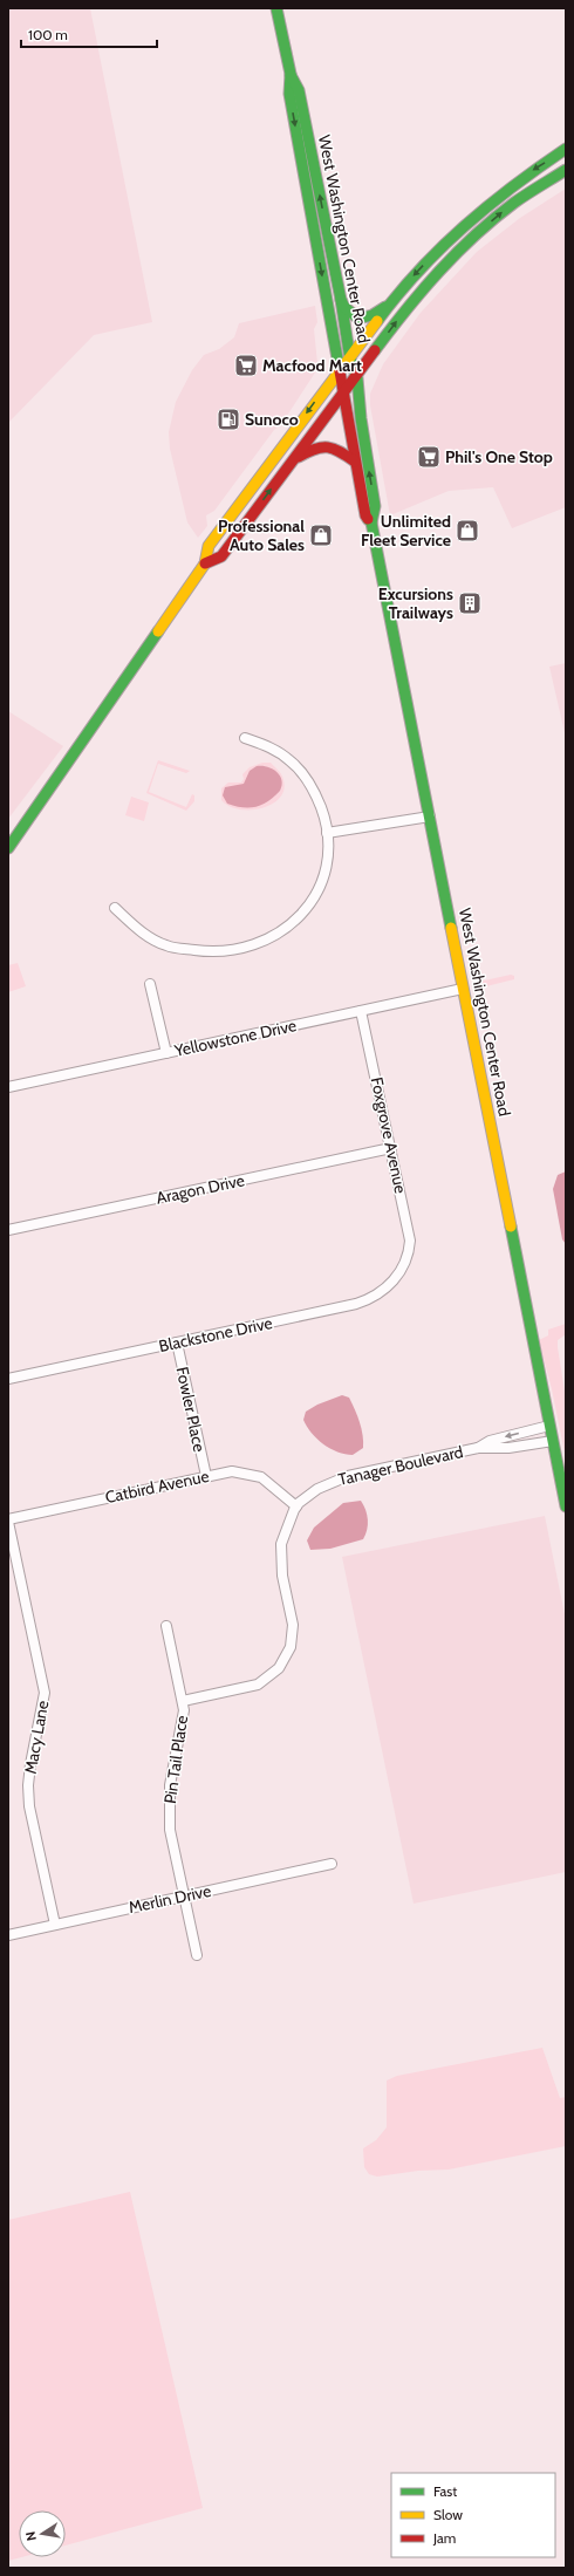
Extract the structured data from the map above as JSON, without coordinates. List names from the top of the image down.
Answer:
{
  "streets": {
    "main road": ["West Washington Center Road"],
    "street": [
      "Yellowstone Drive",
      "Foxgrove Avenue",
      "Aragon Drive",
      "Blackstone Drive",
      "Fowler Place",
      "Tanager Boulevard",
      "Catbird Avenue",
      "Macy Lane",
      "Pin Tail Place",
      "Merlin Drive"
    ]
  },
  "crossings": [
    ["West Washington Center Road", "Yellowstone Drive"],
    ["West Washington Center Road", "Tanager Boulevard"],
    ["Yellowstone Drive", "Foxgrove Avenue"],
    ["Foxgrove Avenue", "Aragon Drive"],
    ["Foxgrove Avenue", "Blackstone Drive"],
    ["Blackstone Drive", "Fowler Place"],
    ["Fowler Place", "Catbird Avenue"],
    ["Tanager Boulevard", "Catbird Avenue"],
    ["Tanager Boulevard", "Pin Tail Place"],
    ["Catbird Avenue", "Macy Lane"],
    ["Macy Lane", "Merlin Drive"],
    ["Pin Tail Place", "Merlin Drive"]
  ],
  "places": {
    "supermarket": ["Macfood Mart", "Phil's One Stop"],
    "fuel station": ["Sunoco"],
    "shop": ["Unlimited Fleet Service", "Professional Auto Sales"],
    "building": ["Excursions Trailways"]
  },
  "legend": ["Fast", "Slow", "Jam"],
  "scale_bar": "100 m",
  "north": "left"
}
